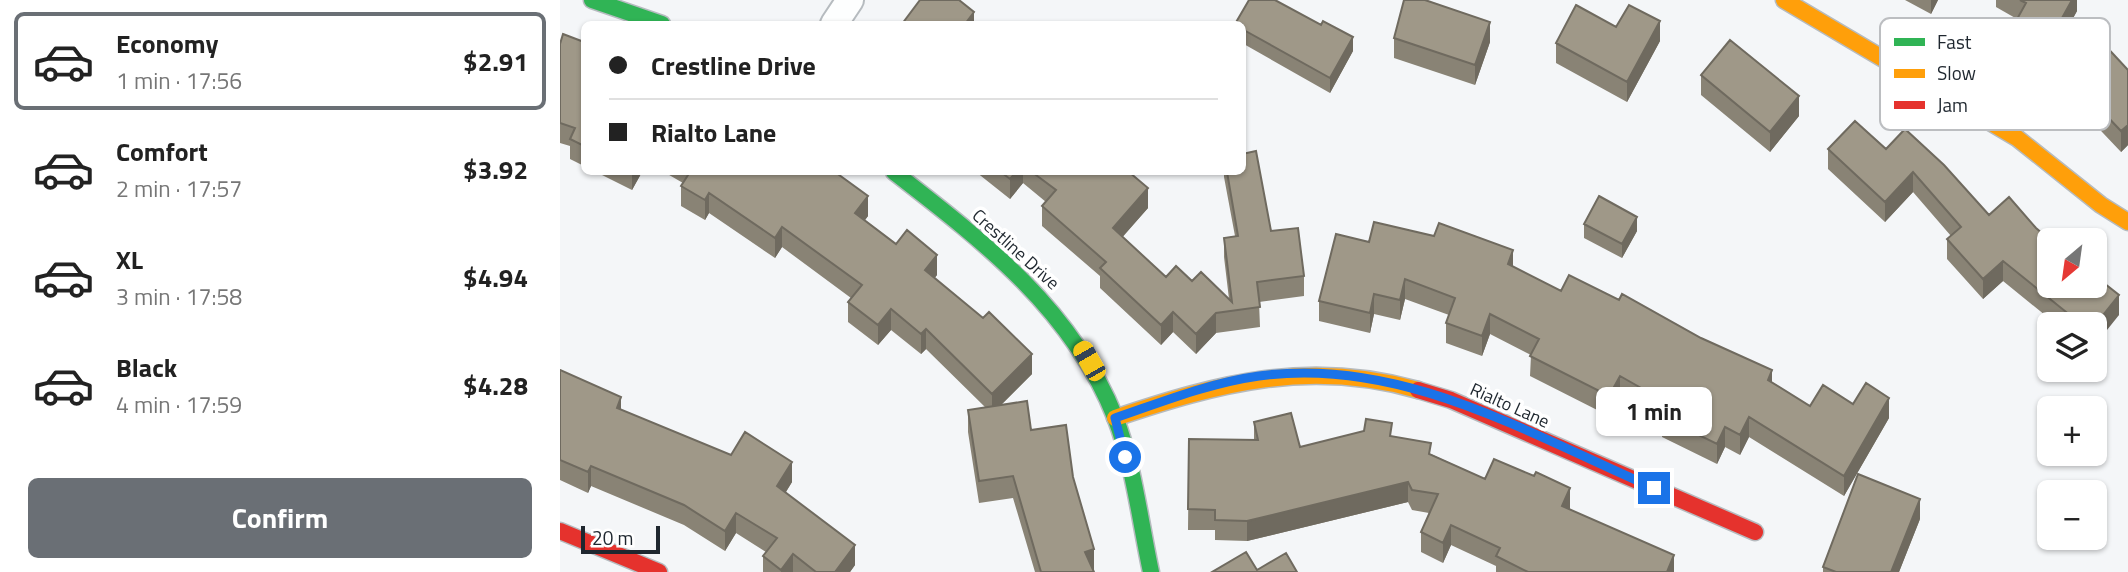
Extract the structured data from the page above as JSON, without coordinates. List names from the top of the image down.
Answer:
{
  "streets": {
    "street": ["Crestline Drive", "Rialto Lane"]
  },
  "crossings": [
    ["Crestline Drive", "Rialto Lane"]
  ],
  "legend": ["Fast", "Slow", "Jam"],
  "scale_bar": "20 m",
  "north": "bottom left",
  "page": {
    "list": [
      {
        "name": "Economy",
        "note": "1 min · 17:56",
        "value": "$2.91"
      },
      {
        "name": "Comfort",
        "note": "2 min · 17:57",
        "value": "$3.92"
      },
      {
        "name": "XL",
        "note": "3 min · 17:58",
        "value": "$4.94"
      },
      {
        "name": "Black",
        "note": "4 min · 17:59",
        "value": "$4.28"
      }
    ],
    "banner": ["Crestline Drive", "Rialto Lane"],
    "map_buttons": ["+", "−"],
    "bubble": "1 min",
    "buttons": "Confirm",
    "scale": "20 m"
  }
}
